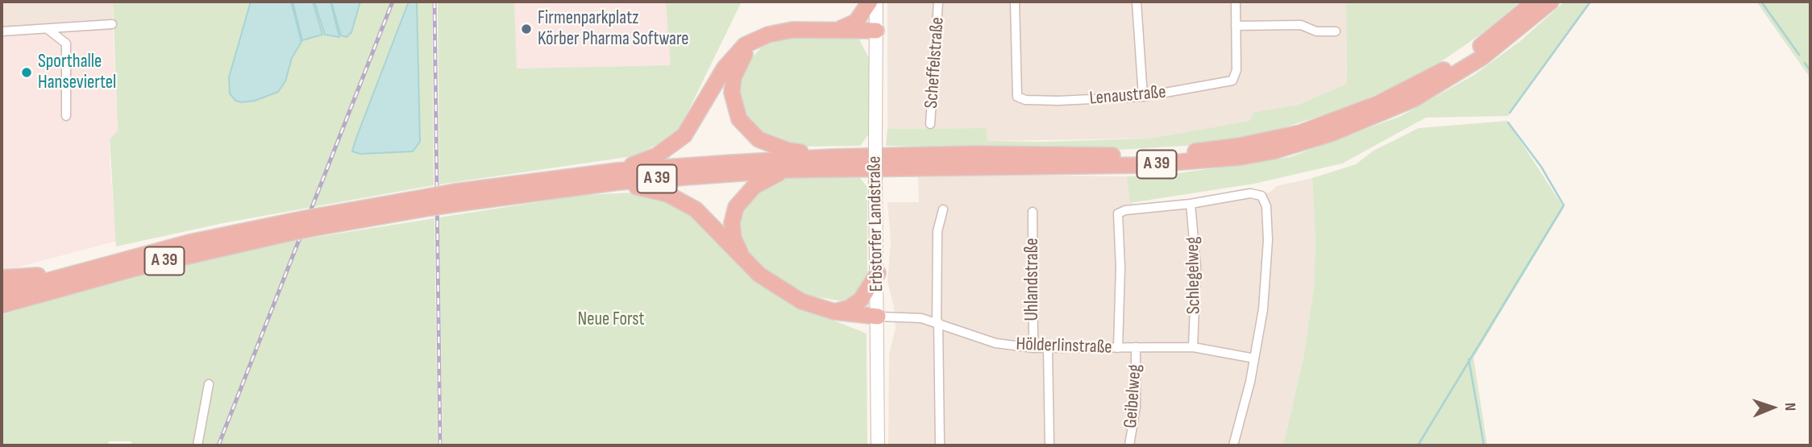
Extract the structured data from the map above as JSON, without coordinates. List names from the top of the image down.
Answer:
{
  "streets": {
    "highway": ["A 39"],
    "street": [
      "Scheffelstraße",
      "Lenaustraße",
      "Erbstorfer Landstraße",
      "Schlegelweg",
      "Uhlandstraße",
      "Hölderlinstraße",
      "Geibelweg"
    ]
  },
  "crossings": [
    ["Erbstorfer Landstraße", "Hölderlinstraße"],
    ["Schlegelweg", "Hölderlinstraße"],
    ["Uhlandstraße", "Hölderlinstraße"],
    ["Hölderlinstraße", "Geibelweg"]
  ],
  "parks": ["Neue Forst"],
  "places": ["Firmenparkplatz Körber Pharma Software", "Sporthalle Hanseviertel"],
  "north": "right"
}
